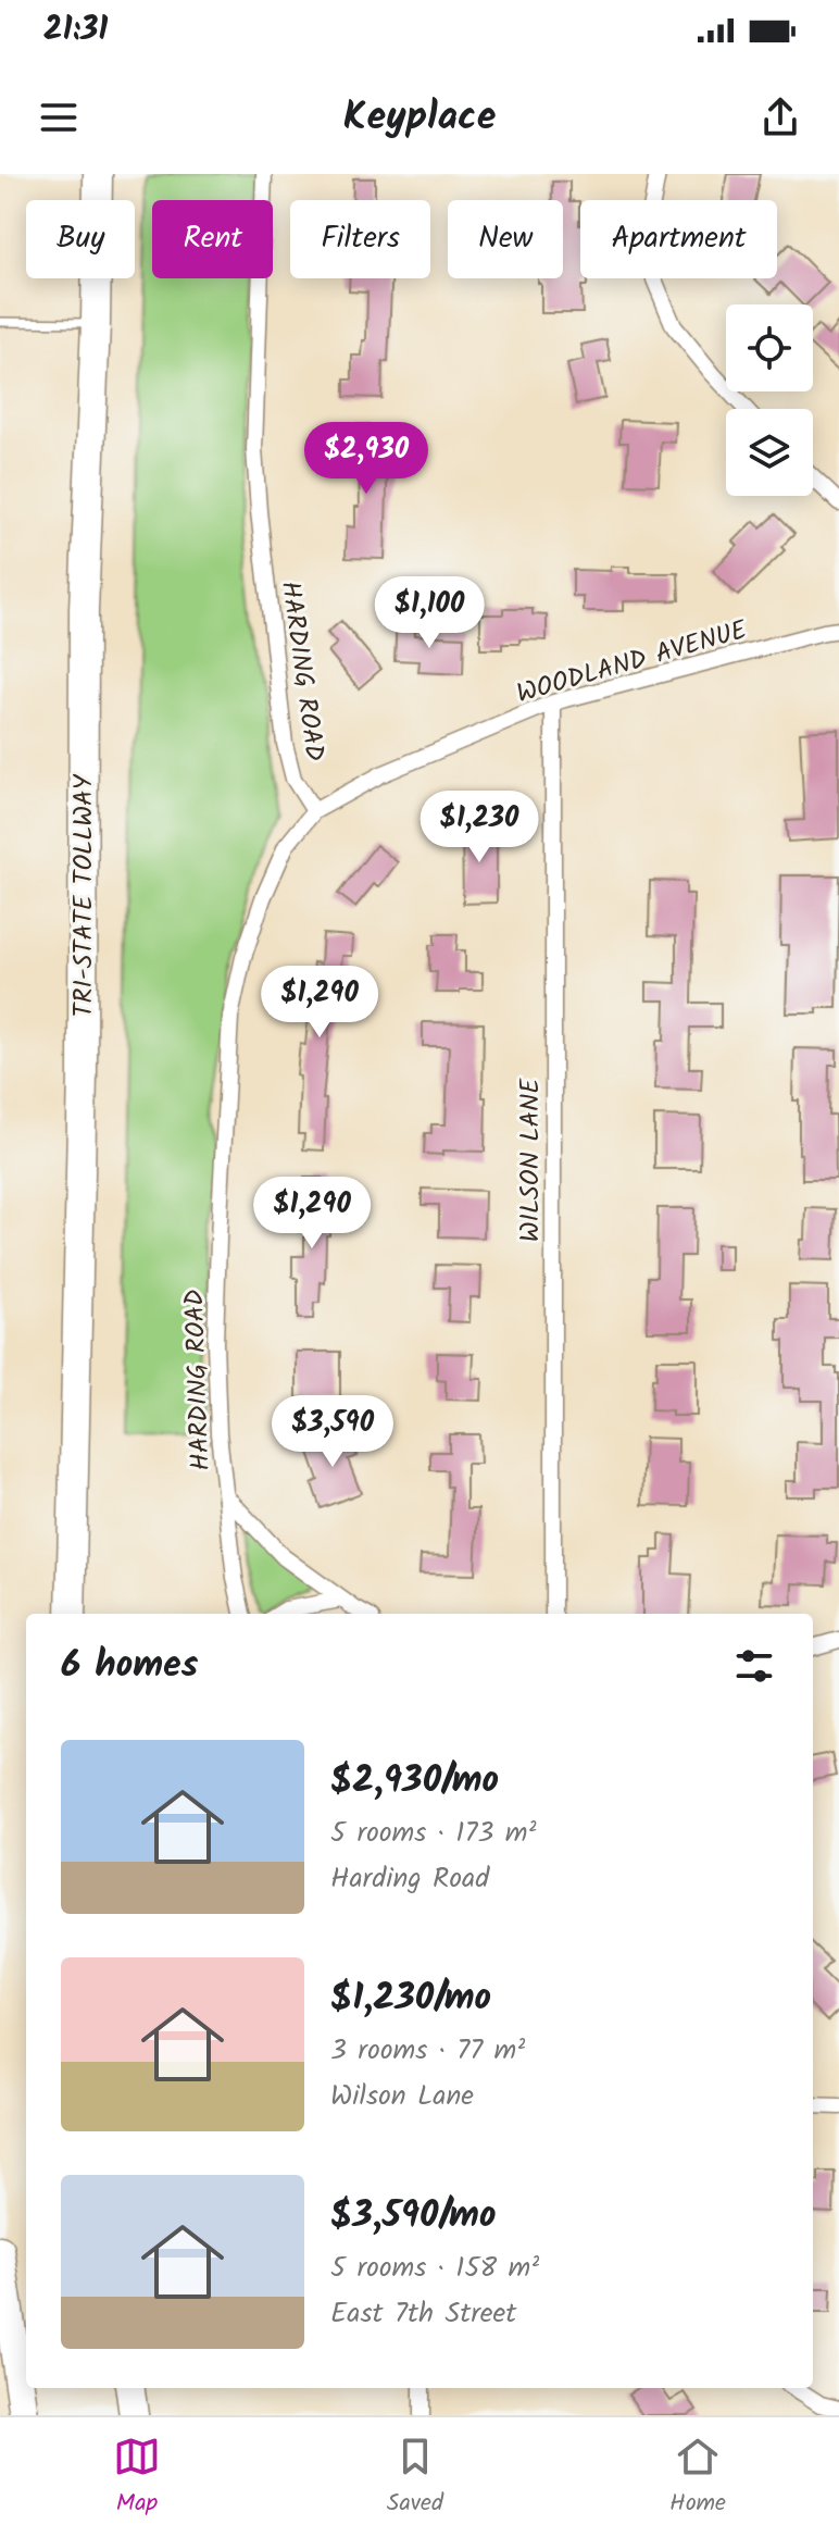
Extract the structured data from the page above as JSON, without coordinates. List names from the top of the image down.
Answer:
{
  "streets": {
    "highway": ["TRI-STATE TOLLWAY"],
    "street": ["WOODLAND AVENUE", "HARDING ROAD", "WILSON LANE"]
  },
  "crossings": [
    ["WOODLAND AVENUE", "HARDING ROAD"],
    ["WOODLAND AVENUE", "WILSON LANE"]
  ],
  "page": {
    "status": "21:31",
    "header": "Keyplace",
    "chip": [
      "Buy",
      "Rent",
      "Filters",
      "New",
      "Apartment"
    ],
    "price": [
      "$2,930",
      "$1,100",
      "$1,230",
      "$1,290",
      "$1,290",
      "$3,590"
    ],
    "heading": "6 homes",
    "list": [
      {
        "name": "$2,930/mo",
        "note": "5 rooms · 173 m² · Harding Road"
      },
      {
        "name": "$1,230/mo",
        "note": "3 rooms · 77 m² · Wilson Lane"
      },
      {
        "name": "$3,590/mo",
        "note": "5 rooms · 158 m² · East 7th Street"
      }
    ],
    "tabs": ["Map", "Saved", "Home"]
  }
}
